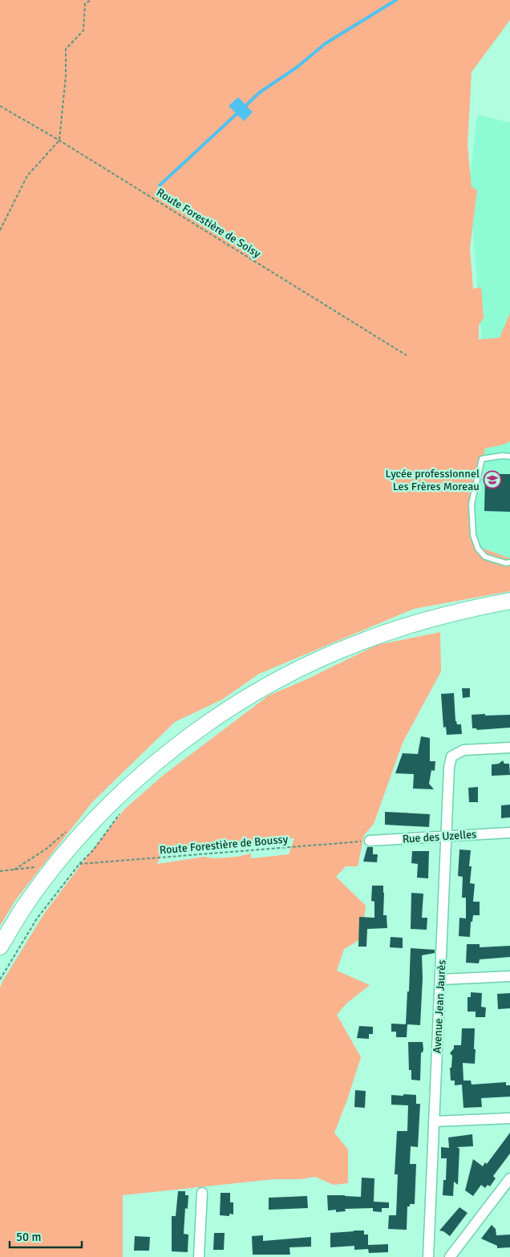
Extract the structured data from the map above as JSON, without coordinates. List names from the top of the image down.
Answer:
{
  "streets": {
    "street": ["Rue des Uzelles", "Avenue Jean Jaurès"],
    "path": ["Route Forestière de Soisy", "Route Forestière de Boussy"]
  },
  "crossings": [
    ["Rue des Uzelles", "Route Forestière de Boussy"],
    ["Rue des Uzelles", "Avenue Jean Jaurès"]
  ],
  "places": {
    "school or university": ["Lycée professionnel Les Frères Moreau"]
  },
  "scale_bar": "50 m"
}
